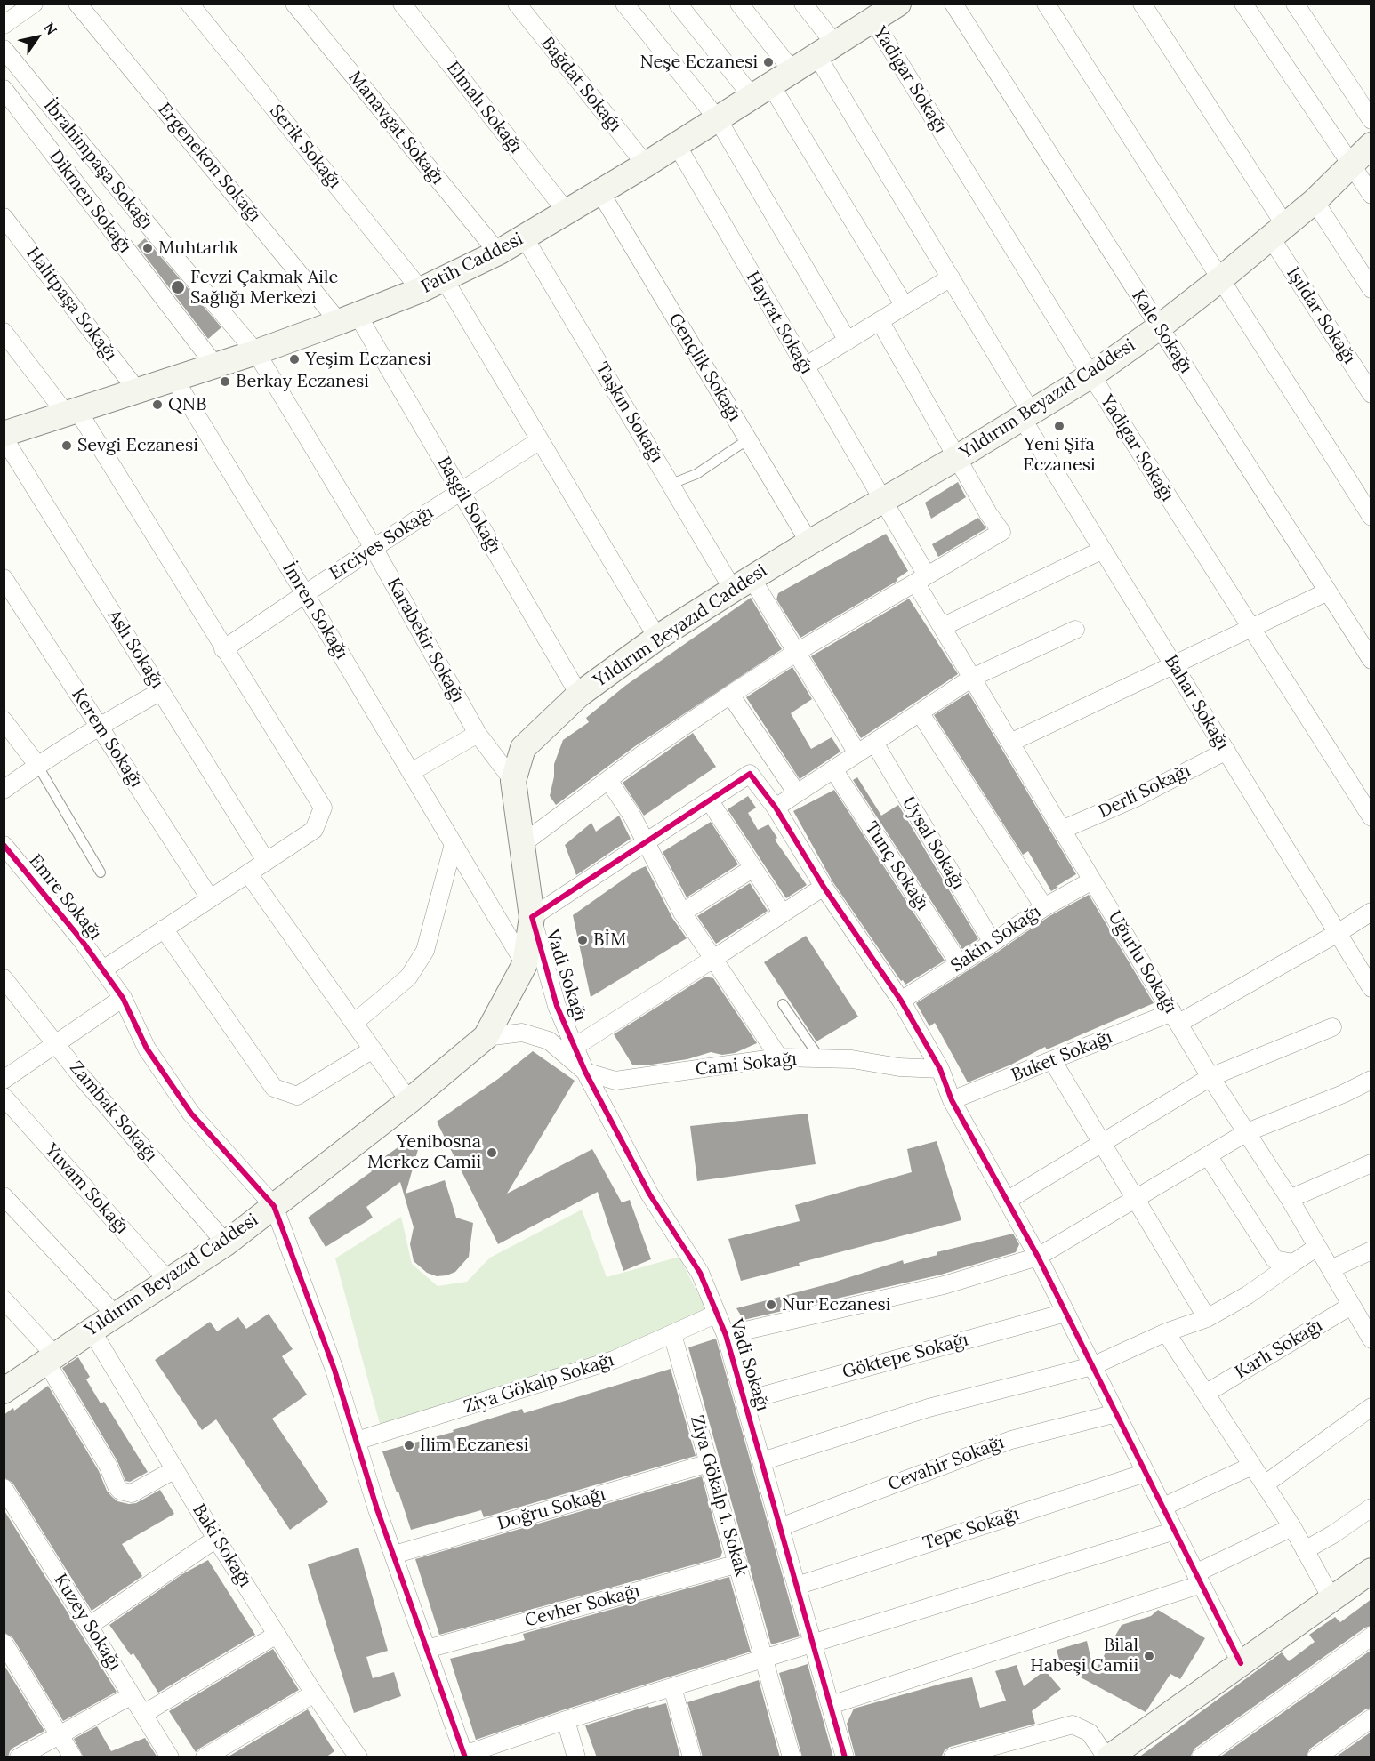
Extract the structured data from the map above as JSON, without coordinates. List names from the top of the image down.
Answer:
{
  "streets": {
    "main road": ["Fatih Caddesi", "Yıldırım Beyazıd Caddesi"],
    "street": [
      "Yadigar Sokağı",
      "Bağdat Sokağı",
      "Elmalı Sokağı",
      "Manavgat Sokağı",
      "Serik Sokağı",
      "Ergenekon Sokağı",
      "İbrahimpaşa Sokağı",
      "Dikmen Sokağı",
      "Halitpaşa Sokağı",
      "Işıldar Sokağı",
      "Hayrat Sokağı",
      "Kale Sokağı",
      "Gençlik Sokağı",
      "Taşkın Sokağı",
      "Başgil Sokağı",
      "Erciyes Sokağı",
      "İmren Sokağı",
      "Karabekir Sokağı",
      "Aslı Sokağı",
      "Bahar Sokağı",
      "Kerem Sokağı",
      "Derli Sokağı",
      "Uysal Sokağı",
      "Tunç Sokağı",
      "Emre Sokağı",
      "Sakin Sokağı",
      "Uğurlu Sokağı",
      "Vadi Sokağı",
      "Buket Sokağı",
      "Cami Sokağı",
      "Zambak Sokağı",
      "Yuvam Sokağı",
      "Karlı Sokağı",
      "Göktepe Sokağı",
      "Ziya Gökalp Sokağı",
      "Cevahir Sokağı",
      "Ziya Gökalp 1. Sokak",
      "Doğru Sokağı",
      "Tepe Sokağı",
      "Baki Sokağı",
      "Cevher Sokağı",
      "Kuzey Sokağı"
    ]
  },
  "crossings": [
    ["Yadigar Sokağı", "Fatih Caddesi"],
    ["Yadigar Sokağı", "Yıldırım Beyazıd Caddesi"],
    ["Bağdat Sokağı", "Fatih Caddesi"],
    ["Elmalı Sokağı", "Fatih Caddesi"],
    ["Manavgat Sokağı", "Fatih Caddesi"],
    ["Serik Sokağı", "Fatih Caddesi"],
    ["Ergenekon Sokağı", "Fatih Caddesi"],
    ["Ergenekon Sokağı", "Başgil Sokağı"],
    ["İbrahimpaşa Sokağı", "Fatih Caddesi"],
    ["İbrahimpaşa Sokağı", "Erciyes Sokağı"],
    ["İbrahimpaşa Sokağı", "Karabekir Sokağı"],
    ["Dikmen Sokağı", "Fatih Caddesi"],
    ["Fatih Caddesi", "Halitpaşa Sokağı"],
    ["Fatih Caddesi", "Hayrat Sokağı"],
    ["Fatih Caddesi", "Gençlik Sokağı"],
    ["Fatih Caddesi", "Taşkın Sokağı"],
    ["Fatih Caddesi", "Başgil Sokağı"],
    ["Fatih Caddesi", "İmren Sokağı"],
    ["Fatih Caddesi", "Aslı Sokağı"],
    ["Fatih Caddesi", "Bahar Sokağı"],
    ["Işıldar Sokağı", "Yıldırım Beyazıd Caddesi"],
    ["Hayrat Sokağı", "Yıldırım Beyazıd Caddesi"],
    ["Hayrat Sokağı", "Uğurlu Sokağı"],
    ["Kale Sokağı", "Yıldırım Beyazıd Caddesi"],
    ["Gençlik Sokağı", "Yıldırım Beyazıd Caddesi"],
    ["Yıldırım Beyazıd Caddesi", "Taşkın Sokağı"],
    ["Yıldırım Beyazıd Caddesi", "Başgil Sokağı"],
    ["Yıldırım Beyazıd Caddesi", "İmren Sokağı"],
    ["Yıldırım Beyazıd Caddesi", "Karabekir Sokağı"],
    ["Yıldırım Beyazıd Caddesi", "Bahar Sokağı"],
    ["Yıldırım Beyazıd Caddesi", "Emre Sokağı"],
    ["Yıldırım Beyazıd Caddesi", "Uğurlu Sokağı"],
    ["Yıldırım Beyazıd Caddesi", "Vadi Sokağı"],
    ["Yıldırım Beyazıd Caddesi", "Zambak Sokağı"],
    ["Yıldırım Beyazıd Caddesi", "Yuvam Sokağı"],
    ["Yıldırım Beyazıd Caddesi", "Baki Sokağı"],
    ["Başgil Sokağı", "Erciyes Sokağı"],
    ["Erciyes Sokağı", "İmren Sokağı"],
    ["Erciyes Sokağı", "Karabekir Sokağı"],
    ["Bahar Sokağı", "Derli Sokağı"],
    ["Bahar Sokağı", "Buket Sokağı"],
    ["Derli Sokağı", "Uğurlu Sokağı"],
    ["Uysal Sokağı", "Sakin Sokağı"],
    ["Tunç Sokağı", "Sakin Sokağı"],
    ["Sakin Sokağı", "Uğurlu Sokağı"],
    ["Uğurlu Sokağı", "Buket Sokağı"],
    ["Uğurlu Sokağı", "Karlı Sokağı"],
    ["Vadi Sokağı", "Cami Sokağı"],
    ["Vadi Sokağı", "Göktepe Sokağı"],
    ["Vadi Sokağı", "Ziya Gökalp Sokağı"],
    ["Vadi Sokağı", "Cevahir Sokağı"],
    ["Vadi Sokağı", "Tepe Sokağı"],
    ["Ziya Gökalp Sokağı", "Ziya Gökalp 1. Sokak"],
    ["Ziya Gökalp 1. Sokak", "Doğru Sokağı"],
    ["Ziya Gökalp 1. Sokak", "Cevher Sokağı"]
  ],
  "places": [
    "Neşe Eczanesi",
    "Muhtarlık",
    "Fevzi Çakmak Aile Sağlığı Merkezi",
    "Yeşim Eczanesi",
    "Berkay Eczanesi",
    "QNB",
    "Yeni Şifa Eczanesi",
    "Sevgi Eczanesi",
    "BİM",
    "Yenibosna Merkez Camii",
    "Nur Eczanesi",
    "İlim Eczanesi",
    "Bilal Habeşi Camii"
  ],
  "north": "top right"
}
